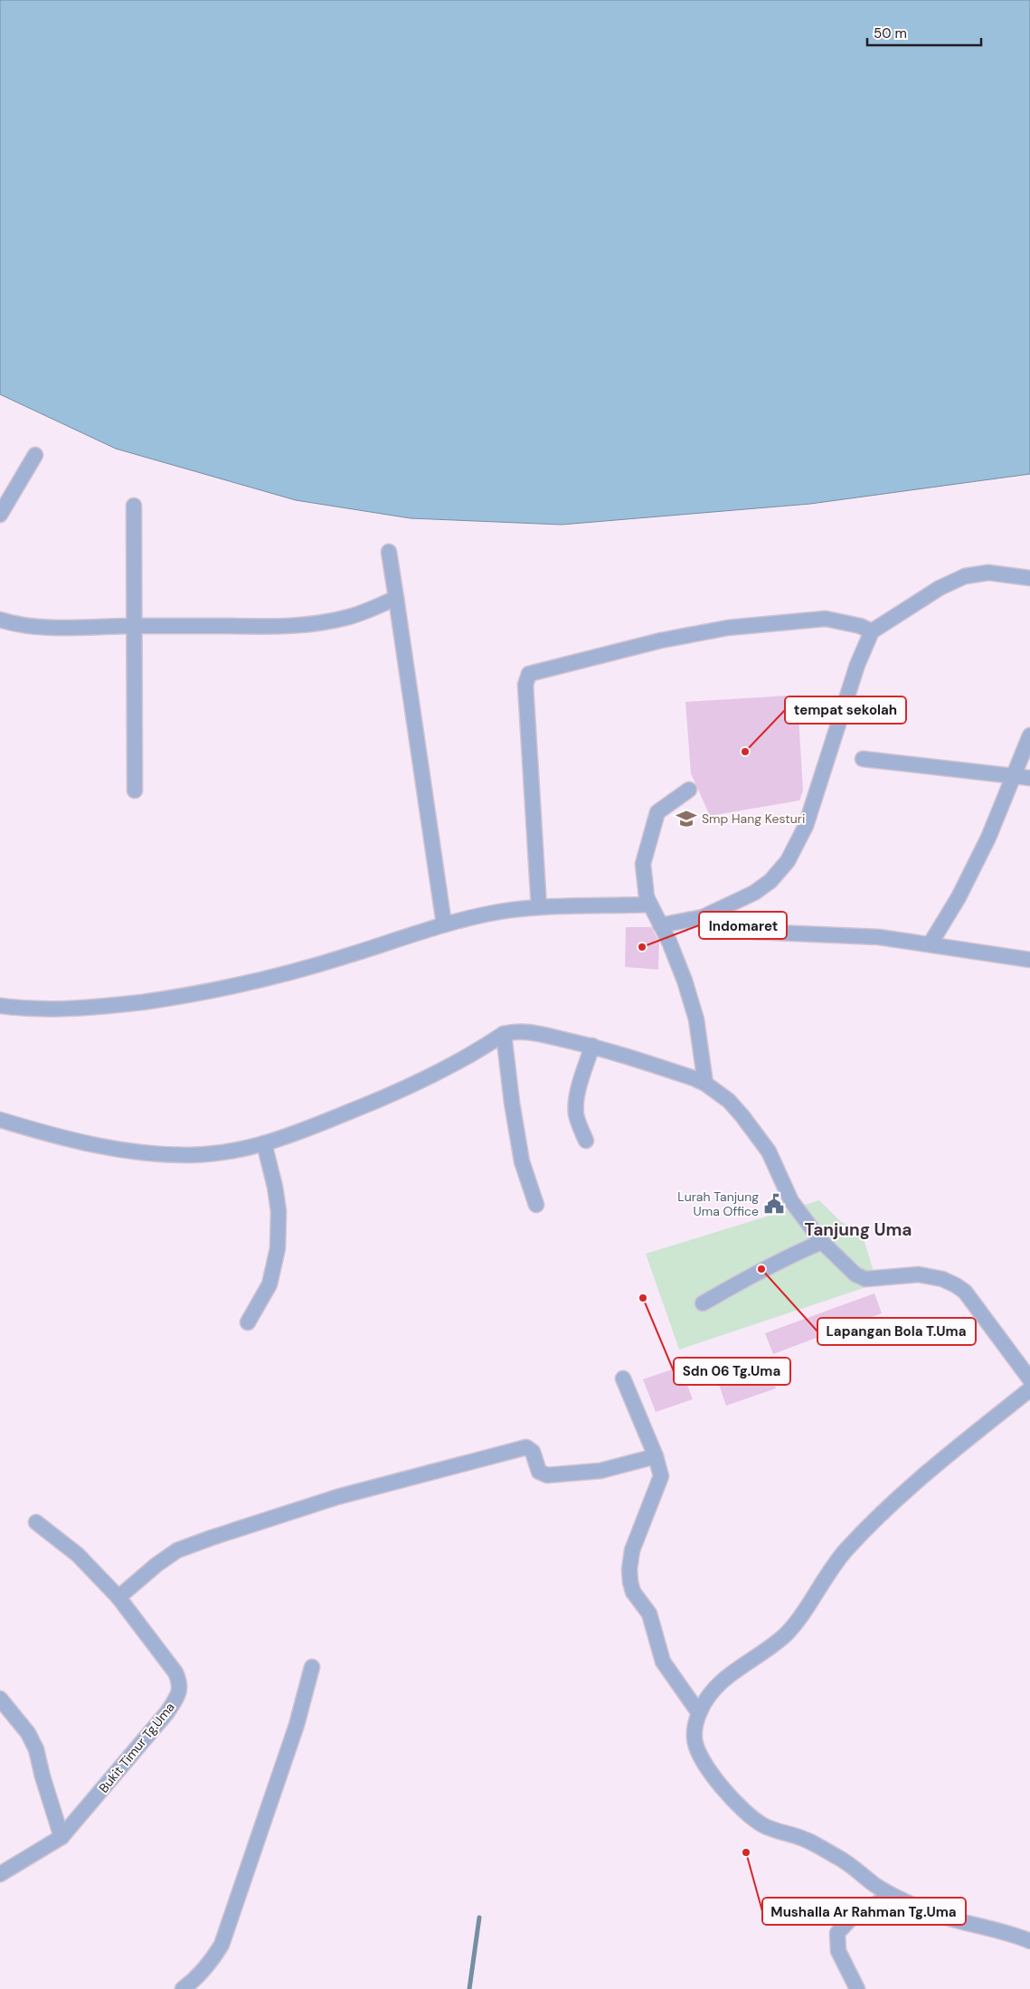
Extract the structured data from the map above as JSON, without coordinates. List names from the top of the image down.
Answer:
{
  "streets": {
    "street": ["Bukit Timur Tg.Uma"]
  },
  "districts": ["Tanjung Uma"],
  "places": {
    "other": [
      "tempat sekolah",
      "Indomaret",
      "Lapangan Bola T.Uma",
      "Sdn 06 Tg.Uma",
      "Mushalla Ar Rahman Tg.Uma"
    ],
    "school or university": ["Smp Hang Kesturi"],
    "public building": ["Lurah Tanjung Uma Office"]
  },
  "scale_bar": "50 m"
}
